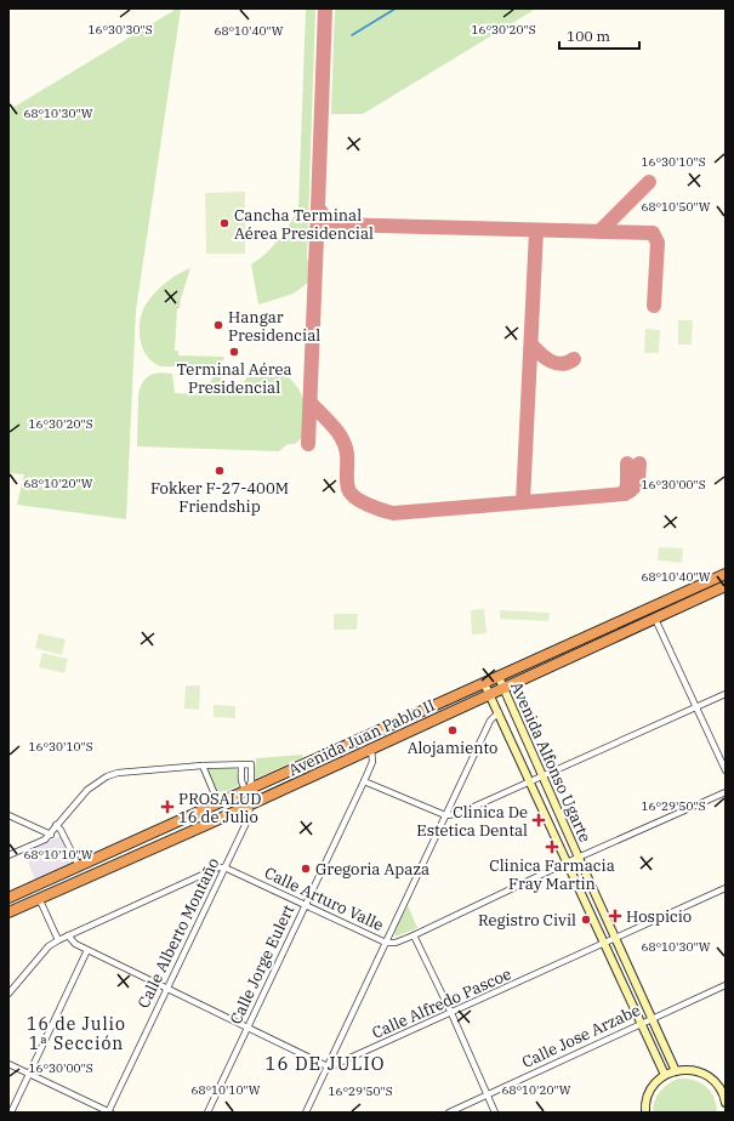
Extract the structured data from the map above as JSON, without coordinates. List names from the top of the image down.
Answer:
{
  "streets": {
    "highway": ["Avenida Juan Pablo II"],
    "main road": ["Avenida Alfonso Ugarte"],
    "street": [
      "Calle Arturo Valle",
      "Calle Alberto Montaño",
      "Calle Jorge Eulert",
      "Calle Alfredo Pascoe",
      "Calle Jose Arzabe"
    ]
  },
  "crossings": [
    ["Avenida Juan Pablo II", "Avenida Alfonso Ugarte"],
    ["Avenida Juan Pablo II", "Calle Alberto Montaño"],
    ["Avenida Juan Pablo II", "Calle Jorge Eulert"],
    ["Avenida Alfonso Ugarte", "Calle Arturo Valle"],
    ["Avenida Alfonso Ugarte", "Calle Alfredo Pascoe"],
    ["Avenida Alfonso Ugarte", "Calle Jose Arzabe"],
    ["Calle Arturo Valle", "Calle Alberto Montaño"],
    ["Calle Arturo Valle", "Calle Jorge Eulert"]
  ],
  "districts": ["16 de Julio 1ª Sección", "16 DE JULIO"],
  "places": {
    "other": [
      "Cancha Terminal Aérea Presidencial",
      "Hangar Presidencial",
      "Terminal Aérea Presidencial",
      "Fokker F-27-400M Friendship",
      "Alojamiento",
      "Gregoria Apaza",
      "Registro Civil"
    ],
    "health": [
      "PROSALUD 16 de Julio",
      "Clinica De Estetica Dental",
      "Clinica Farmacia Fray Martin",
      "Hospicio"
    ]
  },
  "scale_bar": "100 m",
  "coordinates": [
    "16°30'30\"S",
    "16°30'20\"S",
    "68°10'40\"W",
    "68°10'30\"W",
    "16°30'10\"S",
    "68°10'50\"W",
    "68°10'20\"W",
    "16°30'00\"S",
    "16°29'50\"S",
    "68°10'10\"W"
  ]
}
